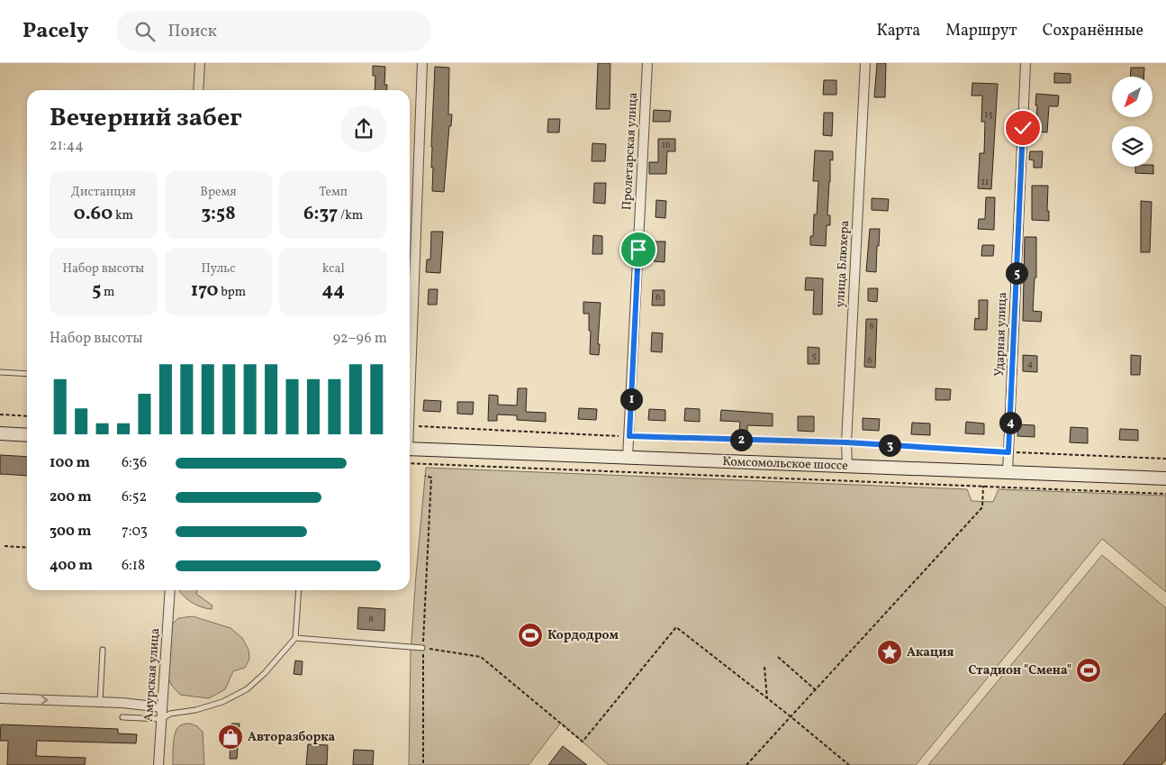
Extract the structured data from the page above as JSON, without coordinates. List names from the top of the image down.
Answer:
{
  "streets": {
    "main road": ["Комсомольское шоссе"],
    "street": [
      "Пролетарская улица",
      "улица Блюхера",
      "Ударная улица",
      "Амурская улица"
    ]
  },
  "crossings": [
    ["Пролетарская улица", "Комсомольское шоссе"],
    ["улица Блюхера", "Комсомольское шоссе"],
    ["Ударная улица", "Комсомольское шоссе"]
  ],
  "places": {
    "sports": ["Кордодром", "Стадион \"Смена\""],
    "place": ["Акация"],
    "shop": ["Авторазборка"]
  },
  "house_numbers": [
    "15",
    "16",
    "11",
    "6",
    "8",
    "5",
    "6",
    "4",
    "8"
  ],
  "north": "bottom left",
  "page": {
    "header": "Pacely",
    "search": "Поиск",
    "nav": ["Карта", "Маршрут", "Сохранённые"],
    "heading": ["Вечерний забег", "21:44"],
    "stats": [
      ["Дистанция", "0.60 km"],
      ["Время", "3:58"],
      ["Темп", "6:37 /km"],
      ["Набор высоты", "5 m"],
      ["Пульс", "170 bpm"],
      ["kcal", "44"]
    ],
    "pins": [
      "5",
      "1",
      "4",
      "2",
      "3"
    ],
    "chart": ["Набор высоты", "92–96 m"],
    "list": [
      {
        "name": "100 m",
        "note": "6:36"
      },
      {
        "name": "200 m",
        "note": "6:52"
      },
      {
        "name": "300 m",
        "note": "7:03"
      },
      {
        "name": "400 m",
        "note": "6:18"
      }
    ]
  }
}
